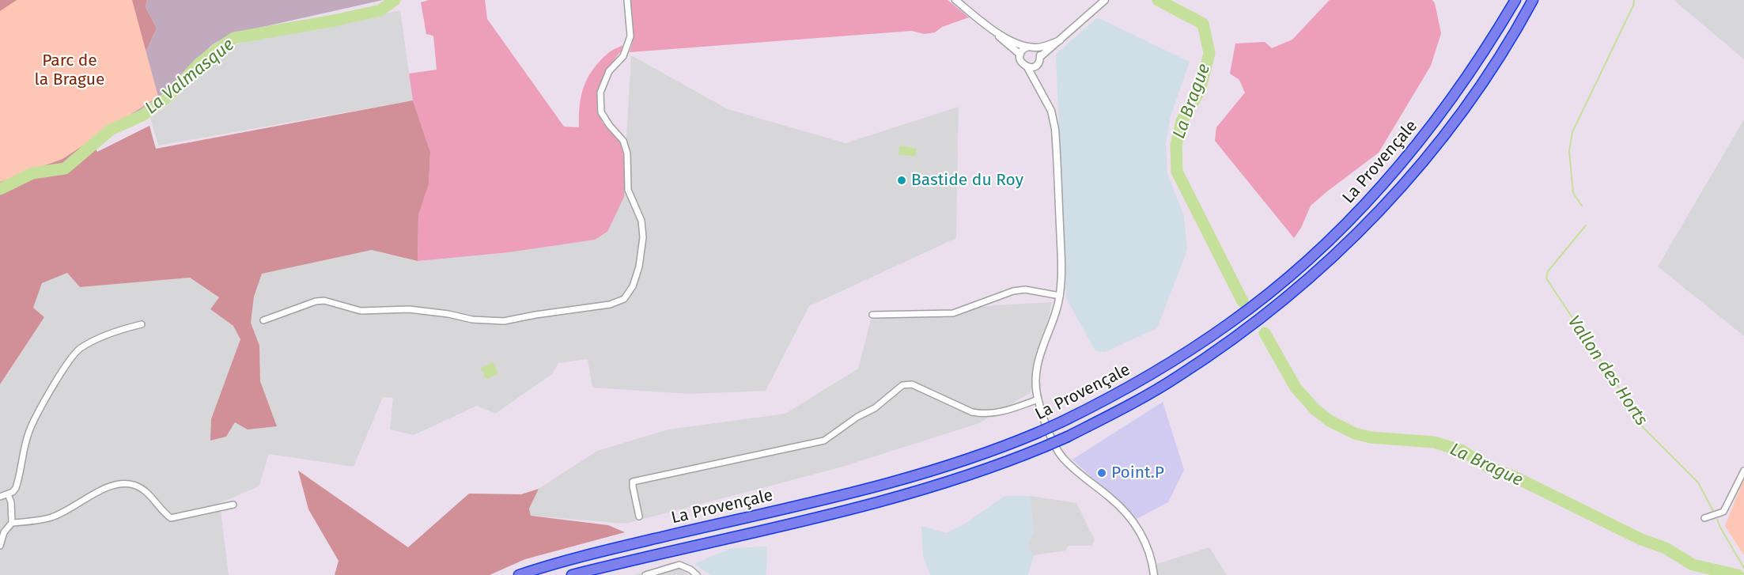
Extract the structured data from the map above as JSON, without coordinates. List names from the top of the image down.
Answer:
{
  "streets": {
    "highway": ["La Provençale"]
  },
  "water": ["La Valmasque", "La Brague", "Vallon des Horts"],
  "parks": ["Parc de la Brague"],
  "places": ["Bastide du Roy", "Point.P"]
}
